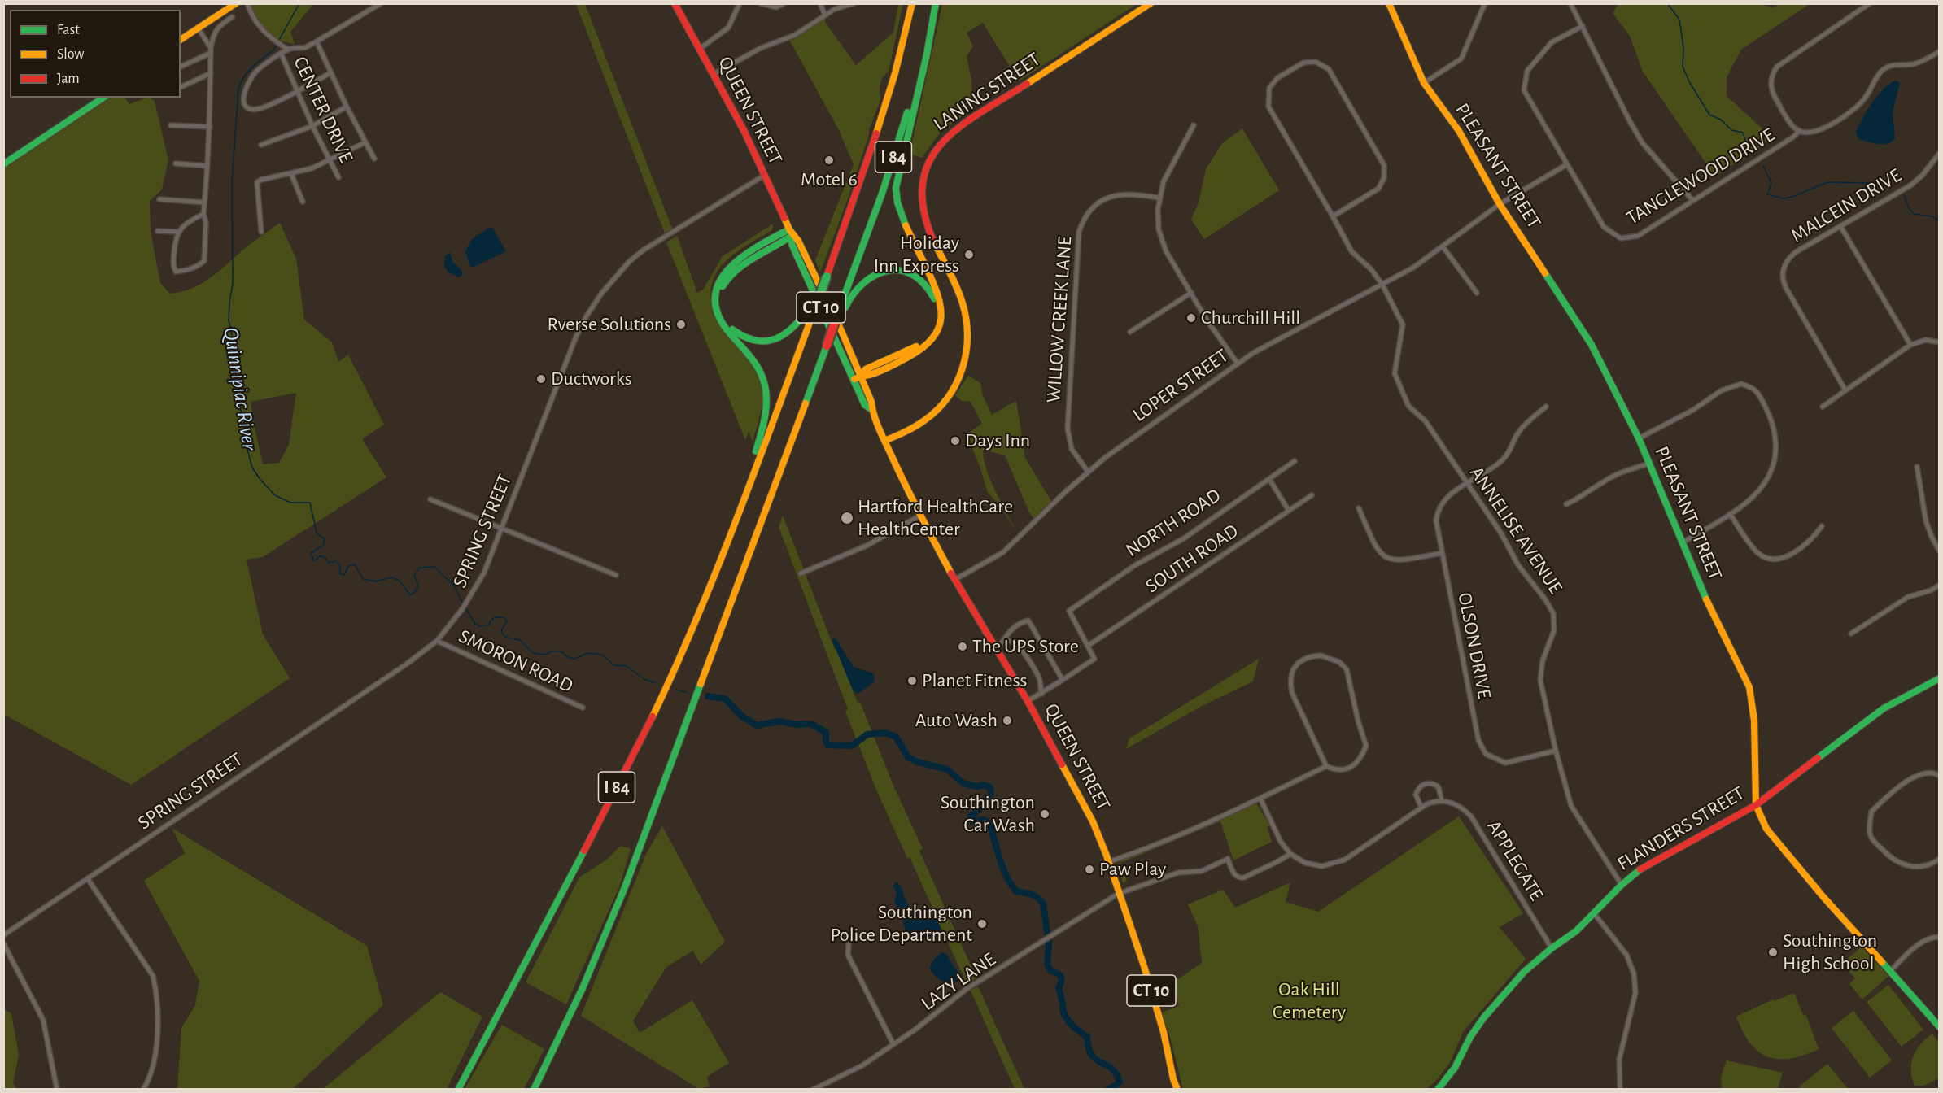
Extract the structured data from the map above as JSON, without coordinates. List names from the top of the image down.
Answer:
{
  "streets": {
    "main road": [
      "LANING STREET",
      "QUEEN STREET",
      "I 84",
      "PLEASANT STREET",
      "CT 10",
      "FLANDERS STREET"
    ],
    "street": [
      "CENTER DRIVE",
      "TANGLEWOOD DRIVE",
      "MALCEIN DRIVE",
      "WILLOW CREEK LANE",
      "LOPER STREET",
      "NORTH ROAD",
      "ANNELISE AVENUE",
      "SPRING STREET",
      "SOUTH ROAD",
      "OLSON DRIVE",
      "SMORON ROAD",
      "APPLEGATE",
      "LAZY LANE"
    ]
  },
  "crossings": [
    ["LANING STREET", "QUEEN STREET"],
    ["QUEEN STREET", "LOPER STREET"],
    ["QUEEN STREET", "SPRING STREET"],
    ["QUEEN STREET", "LAZY LANE"],
    ["PLEASANT STREET", "LOPER STREET"],
    ["PLEASANT STREET", "FLANDERS STREET"],
    ["TANGLEWOOD DRIVE", "LOPER STREET"],
    ["WILLOW CREEK LANE", "LOPER STREET"],
    ["LOPER STREET", "ANNELISE AVENUE"],
    ["NORTH ROAD", "SOUTH ROAD"],
    ["ANNELISE AVENUE", "OLSON DRIVE"],
    ["ANNELISE AVENUE", "FLANDERS STREET"],
    ["SPRING STREET", "SMORON ROAD"],
    ["FLANDERS STREET", "APPLEGATE"]
  ],
  "water": ["Quinnipiac River"],
  "parks": ["Oak Hill Cemetery"],
  "places": [
    "Motel 6",
    "Holiday Inn Express",
    "Churchill Hill",
    "Rverse Solutions",
    "Ductworks",
    "Days Inn",
    "Hartford HealthCare HealthCenter",
    "The UPS Store",
    "Planet Fitness",
    "Auto Wash",
    "Southington Car Wash",
    "Paw Play",
    "Southington Police Department",
    "Southington High School"
  ],
  "legend": ["Fast", "Slow", "Jam"]
}
